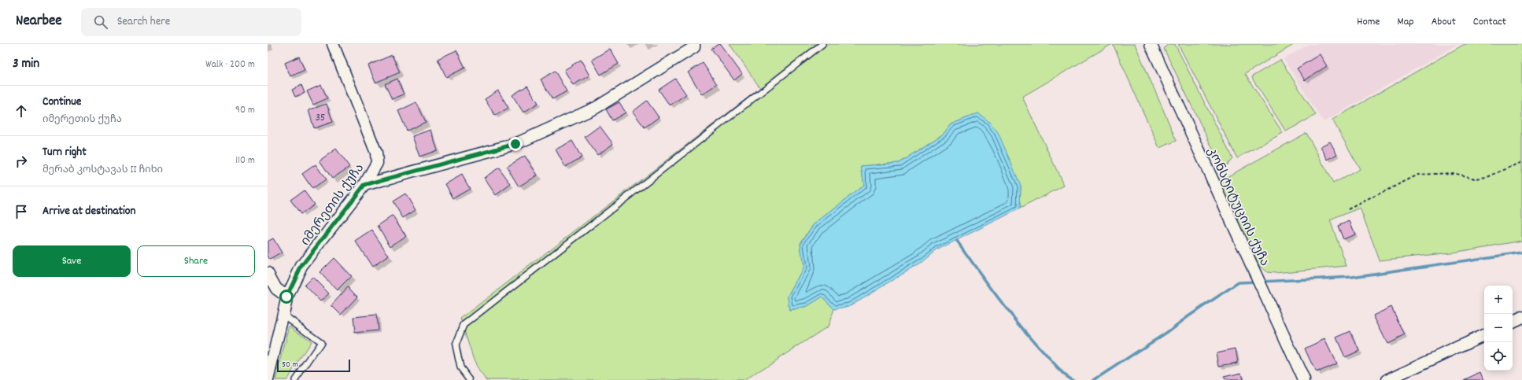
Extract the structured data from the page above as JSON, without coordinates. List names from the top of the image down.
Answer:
{
  "streets": {
    "street": ["იმერეთის ქუჩა", "კონსტიტუციის ქუჩა"]
  },
  "house_numbers": ["35"],
  "scale_bar": "50 m",
  "page": {
    "header": "Nearbee",
    "search": "Search here",
    "nav": [
      "Home",
      "Map",
      "About",
      "Contact"
    ],
    "heading": ["3 min", "Walk · 200 m"],
    "list": [
      ["Continue", "იმერეთის ქუჩა", "90 m"],
      ["Turn right", "მერაბ კოსტავას II ჩიხი", "110 m"],
      "Arrive at destination"
    ],
    "buttons": ["Save", "Share"],
    "map_buttons": ["+", "−"],
    "scale": "50 m"
  }
}
